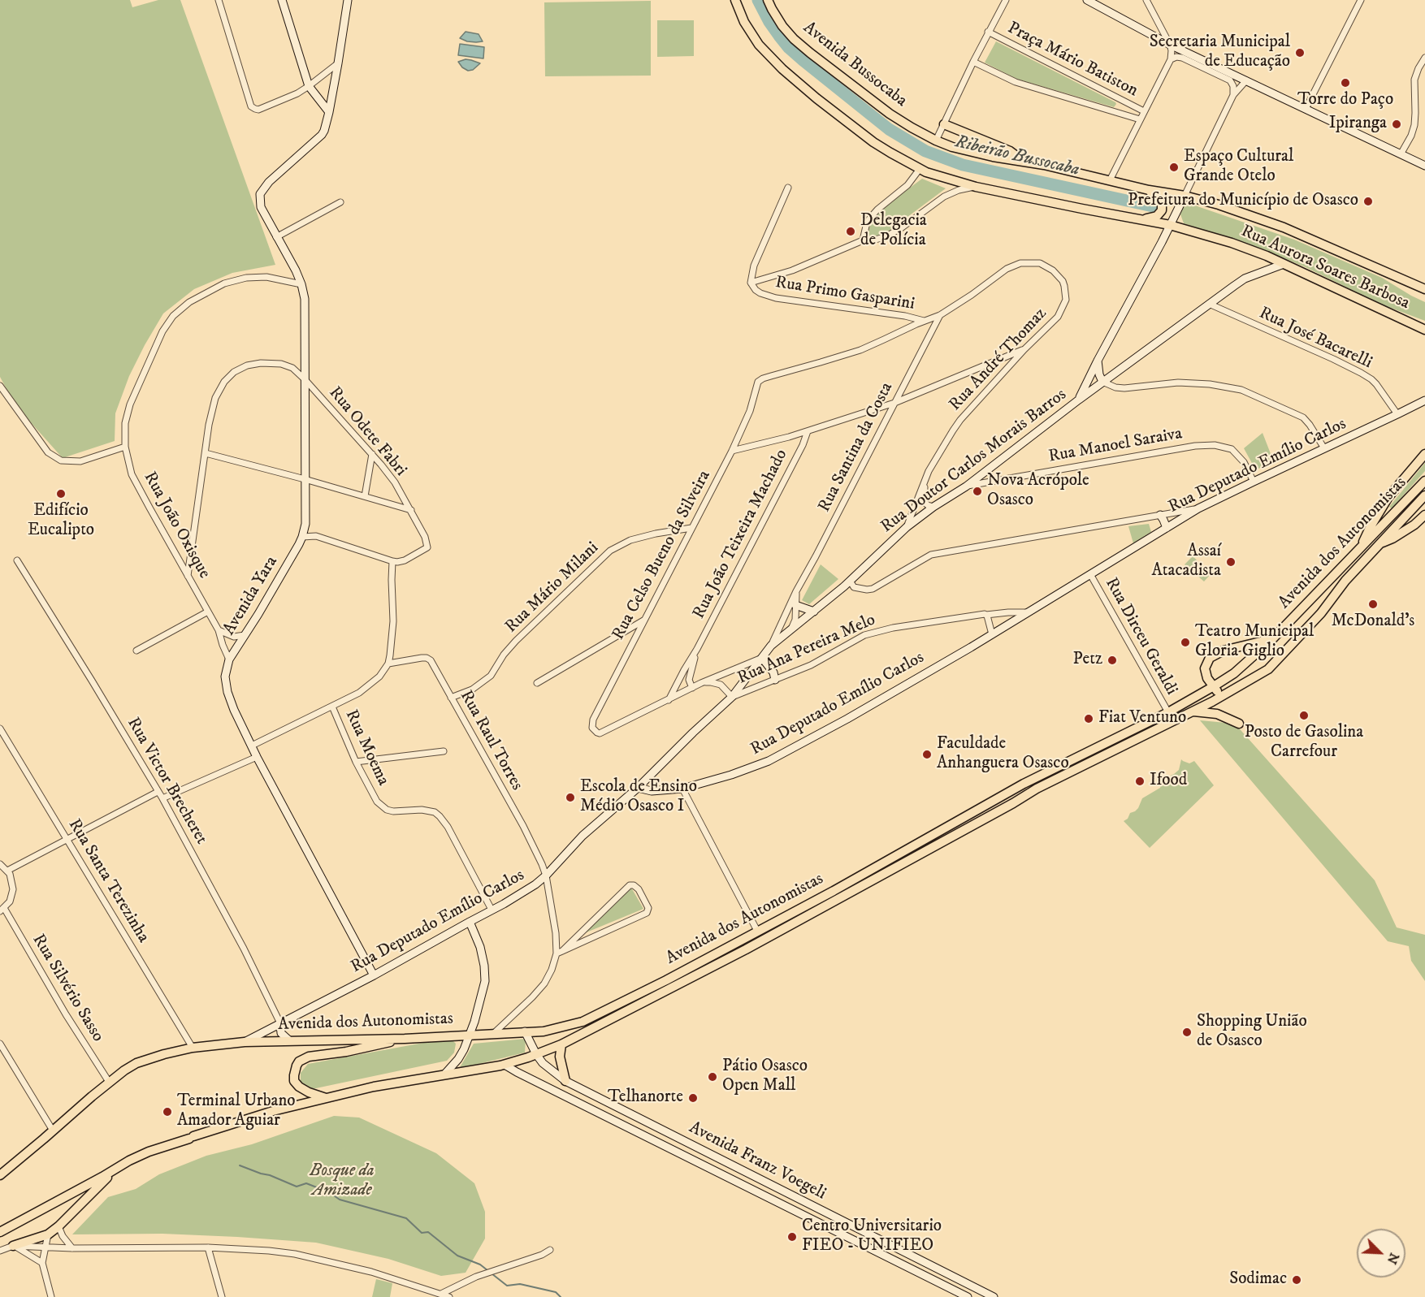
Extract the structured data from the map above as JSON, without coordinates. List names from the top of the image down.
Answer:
{
  "streets": {
    "main road": ["Avenida Bussocaba", "Rua Aurora Soares Barbosa", "Avenida dos Autonomistas"],
    "street": [
      "Praça Mário Batiston",
      "Rua Primo Gasparini",
      "Rua José Bacarelli",
      "Rua André Thomaz",
      "Rua Odete Fabri",
      "Rua Manoel Saraiva",
      "Rua Santina da Costa",
      "Rua Doutor Carlos Morais Barros",
      "Rua Deputado Emílio Carlos",
      "Rua João Oxisque",
      "Rua João Teixeira Machado",
      "Rua Celso Bueno da Silveira",
      "Rua Mário Milani",
      "Avenida Yara",
      "Rua Dirceu Geraldi",
      "Rua Ana Pereira Melo",
      "Rua Raul Torres",
      "Rua Moema",
      "Rua Victor Brecheret",
      "Rua Santa Terezinha",
      "Rua Silvério Sasso",
      "Avenida Franz Voegeli"
    ]
  },
  "crossings": [
    ["Rua Aurora Soares Barbosa", "Rua Doutor Carlos Morais Barros"],
    ["Rua Primo Gasparini", "Rua André Thomaz"],
    ["Rua José Bacarelli", "Rua Doutor Carlos Morais Barros"],
    ["Rua José Bacarelli", "Rua Deputado Emílio Carlos"],
    ["Rua André Thomaz", "Rua Santina da Costa"],
    ["Rua André Thomaz", "Rua Doutor Carlos Morais Barros"],
    ["Rua André Thomaz", "Rua Celso Bueno da Silveira"],
    ["Rua Odete Fabri", "Rua João Oxisque"],
    ["Rua Odete Fabri", "Avenida Yara"],
    ["Rua Manoel Saraiva", "Rua Doutor Carlos Morais Barros"],
    ["Rua Manoel Saraiva", "Rua Deputado Emílio Carlos"],
    ["Rua Santina da Costa", "Rua Doutor Carlos Morais Barros"],
    ["Rua Doutor Carlos Morais Barros", "Rua Deputado Emílio Carlos"],
    ["Rua Doutor Carlos Morais Barros", "Rua Ana Pereira Melo"],
    ["Rua Deputado Emílio Carlos", "Avenida dos Autonomistas"],
    ["Rua Deputado Emílio Carlos", "Avenida Yara"],
    ["Rua Deputado Emílio Carlos", "Rua Dirceu Geraldi"],
    ["Rua Deputado Emílio Carlos", "Rua Ana Pereira Melo"],
    ["Rua Deputado Emílio Carlos", "Rua Raul Torres"],
    ["Rua Deputado Emílio Carlos", "Rua Moema"],
    ["Rua Deputado Emílio Carlos", "Rua Victor Brecheret"],
    ["Rua João Oxisque", "Avenida Yara"],
    ["Rua João Teixeira Machado", "Rua Celso Bueno da Silveira"],
    ["Avenida dos Autonomistas", "Rua Dirceu Geraldi"],
    ["Avenida dos Autonomistas", "Rua Santa Terezinha"],
    ["Avenida dos Autonomistas", "Rua Silvério Sasso"],
    ["Avenida dos Autonomistas", "Avenida Franz Voegeli"],
    ["Rua Celso Bueno da Silveira", "Rua Mário Milani"],
    ["Rua Mário Milani", "Rua Raul Torres"]
  ],
  "water": ["Ribeirão Bussocaba"],
  "parks": ["Bosque da Amizade"],
  "places": [
    "Secretaria Municipal de Educação",
    "Torre do Paço",
    "Ipiranga",
    "Espaço Cultural Grande Otelo",
    "Prefeitura do Município de Osasco",
    "Delegacia de Polícia",
    "Nova Acrópole Osasco",
    "Edifício Eucalipto",
    "Assaí Atacadista",
    "McDonald's",
    "Teatro Municipal Gloria Giglio",
    "Petz",
    "Posto de Gasolina Carrefour",
    "Fiat Ventuno",
    "Faculdade Anhanguera Osasco",
    "Ifood",
    "Escola de Ensino Médio Osasco I",
    "Shopping União de Osasco",
    "Pátio Osasco Open Mall",
    "Telhanorte",
    "Terminal Urbano Amador Aguiar",
    "Centro Universitario FIEO - UNIFIEO",
    "Sodimac"
  ],
  "north": "bottom right"
}
